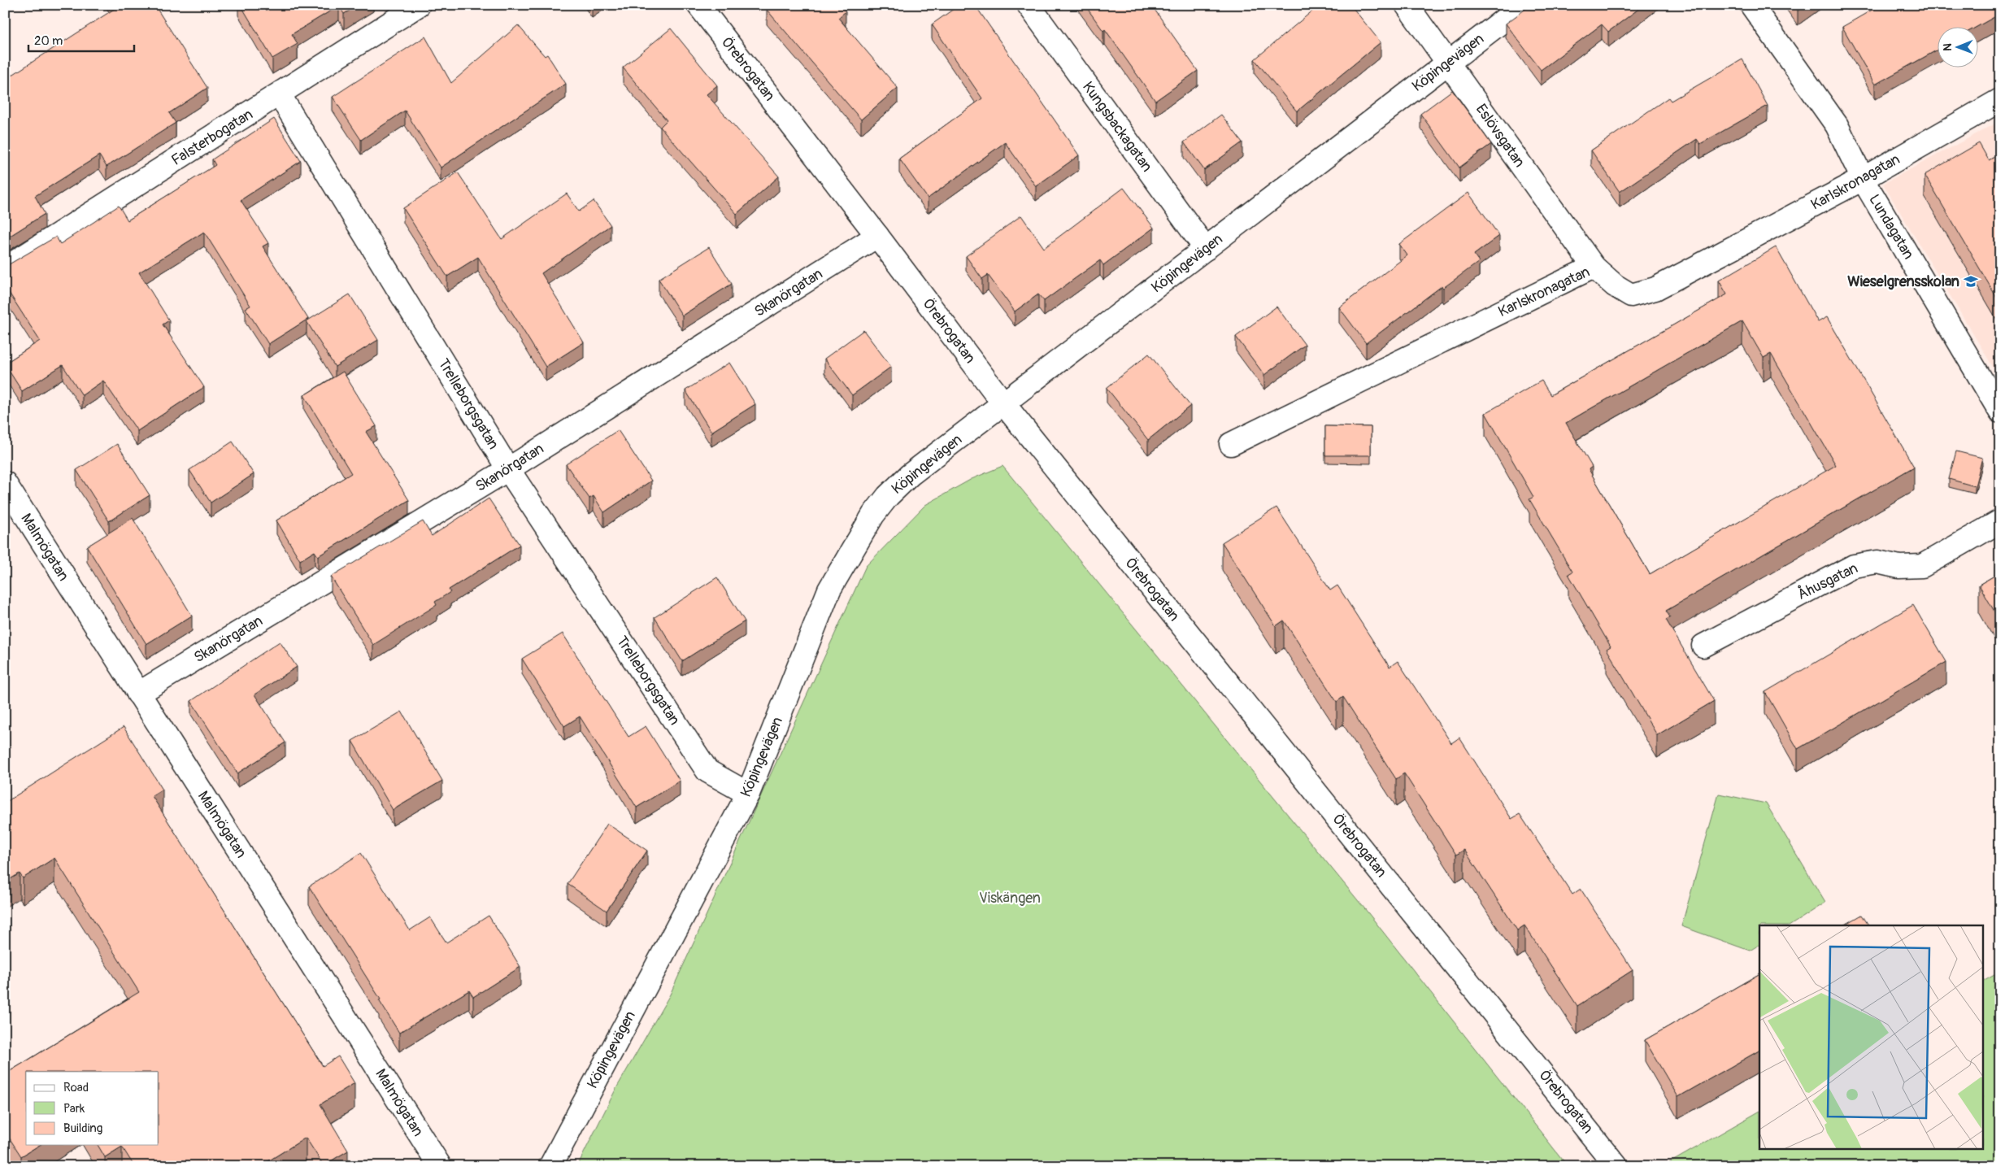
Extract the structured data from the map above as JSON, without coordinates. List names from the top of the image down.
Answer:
{
  "streets": {
    "street": [
      "Köpingevägen",
      "Örebrogatan",
      "Kungsbackagatan",
      "Eslövsgatan",
      "Falsterbogatan",
      "Karlskronagatan",
      "Lundagatan",
      "Skanörgatan",
      "Trelleborgsgatan",
      "Malmögatan",
      "Åhusgatan"
    ]
  },
  "crossings": [
    ["Köpingevägen", "Örebrogatan"],
    ["Köpingevägen", "Kungsbackagatan"],
    ["Köpingevägen", "Eslövsgatan"],
    ["Köpingevägen", "Trelleborgsgatan"],
    ["Örebrogatan", "Skanörgatan"],
    ["Eslövsgatan", "Karlskronagatan"],
    ["Falsterbogatan", "Trelleborgsgatan"],
    ["Karlskronagatan", "Lundagatan"],
    ["Skanörgatan", "Trelleborgsgatan"],
    ["Skanörgatan", "Malmögatan"]
  ],
  "parks": ["Viskängen"],
  "places": {
    "school or university": ["Wieselgrensskolan"]
  },
  "legend": ["Road", "Park", "Building"],
  "scale_bar": "20 m",
  "north": "left"
}
